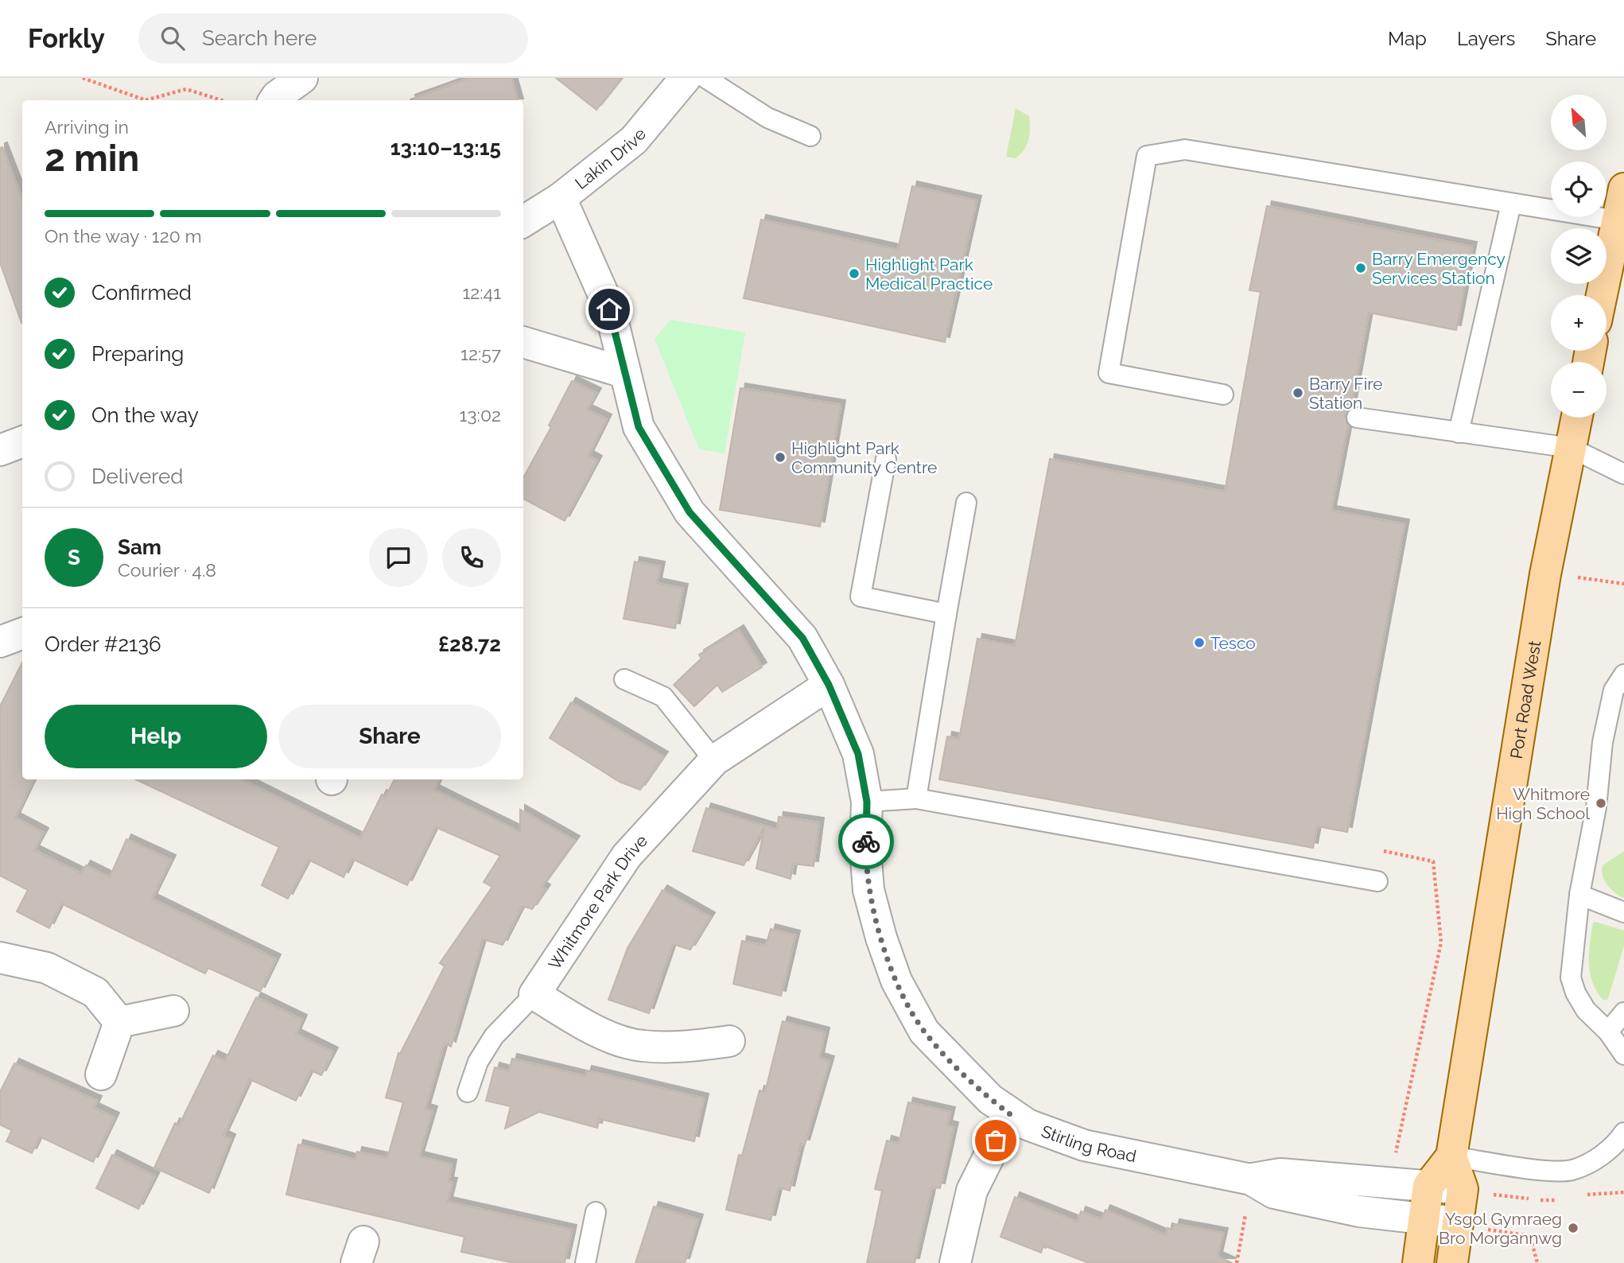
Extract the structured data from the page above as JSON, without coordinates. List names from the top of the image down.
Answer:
{
  "streets": {
    "main road": ["Port Road West"],
    "street": ["Lakin Drive", "Whitmore Park Drive", "Stirling Road"]
  },
  "crossings": [
    ["Lakin Drive", "Stirling Road"],
    ["Port Road West", "Stirling Road"],
    ["Whitmore Park Drive", "Stirling Road"]
  ],
  "places": [
    "Barry Emergency Services Station",
    "Highlight Park Medical Practice",
    "Barry Fire Station",
    "Highlight Park Community Centre",
    "Tesco",
    "Whitmore High School",
    "Ysgol Gymraeg Bro Morgannwg"
  ],
  "north": "top left",
  "page": {
    "header": "Forkly",
    "search": "Search here",
    "nav": ["Map", "Layers", "Share"],
    "map_buttons": ["+", "−"],
    "heading": ["2 min", "Arriving in", "13:10–13:15"],
    "panel": [
      "Sam",
      "Courier · 4.8",
      "Order #2136",
      "£28.72"
    ],
    "bar": "On the way · 120 m",
    "list": [
      ["Confirmed", "12:41"],
      ["Preparing", "12:57"],
      ["On the way", "13:02"],
      "Delivered"
    ],
    "round": "S",
    "buttons": ["Help", "Share"]
  }
}
